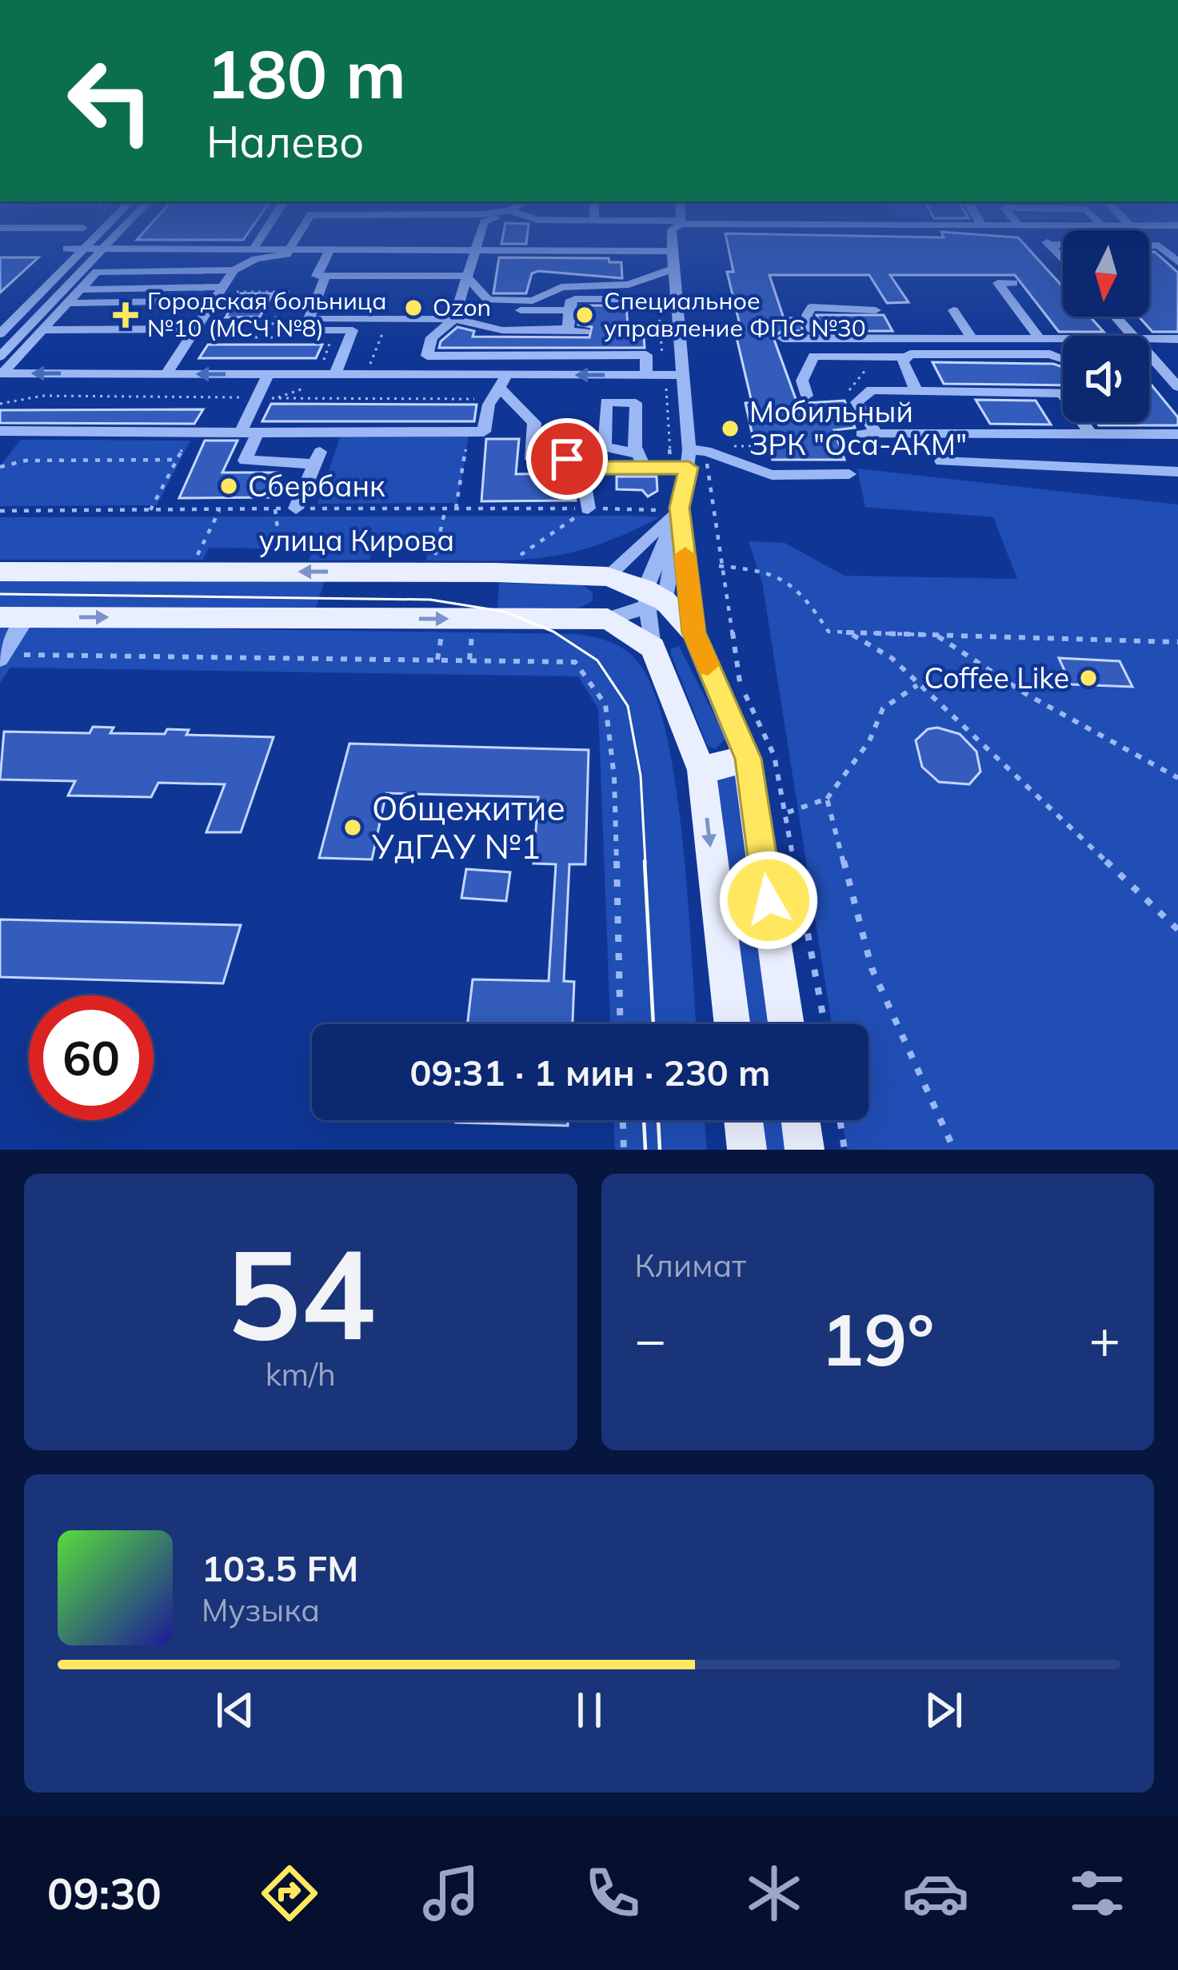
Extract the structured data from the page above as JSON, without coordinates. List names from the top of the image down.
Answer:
{
  "streets": {
    "main road": ["улица Кирова"]
  },
  "places": {
    "other": [
      "Ozon",
      "Специальное управление ФПС №30",
      "Мобильный ЗРК \"Оса-АКМ\"",
      "Сбербанк",
      "Coffee Like",
      "Общежитие УдГАУ №1"
    ],
    "health": ["Городская больница №10 (МСЧ №8)"]
  },
  "north": "bottom",
  "page": {
    "turn": ["180 m", "Налево"],
    "limit": "60",
    "trip": "09:31 · 1 мин · 230 m",
    "tile": [
      ["54", "km/h"],
      "Климат"
    ],
    "heat": ["−", "19°", "+"],
    "song": ["103.5 FM", "Музыка"],
    "tabs": "09:30"
  }
}
